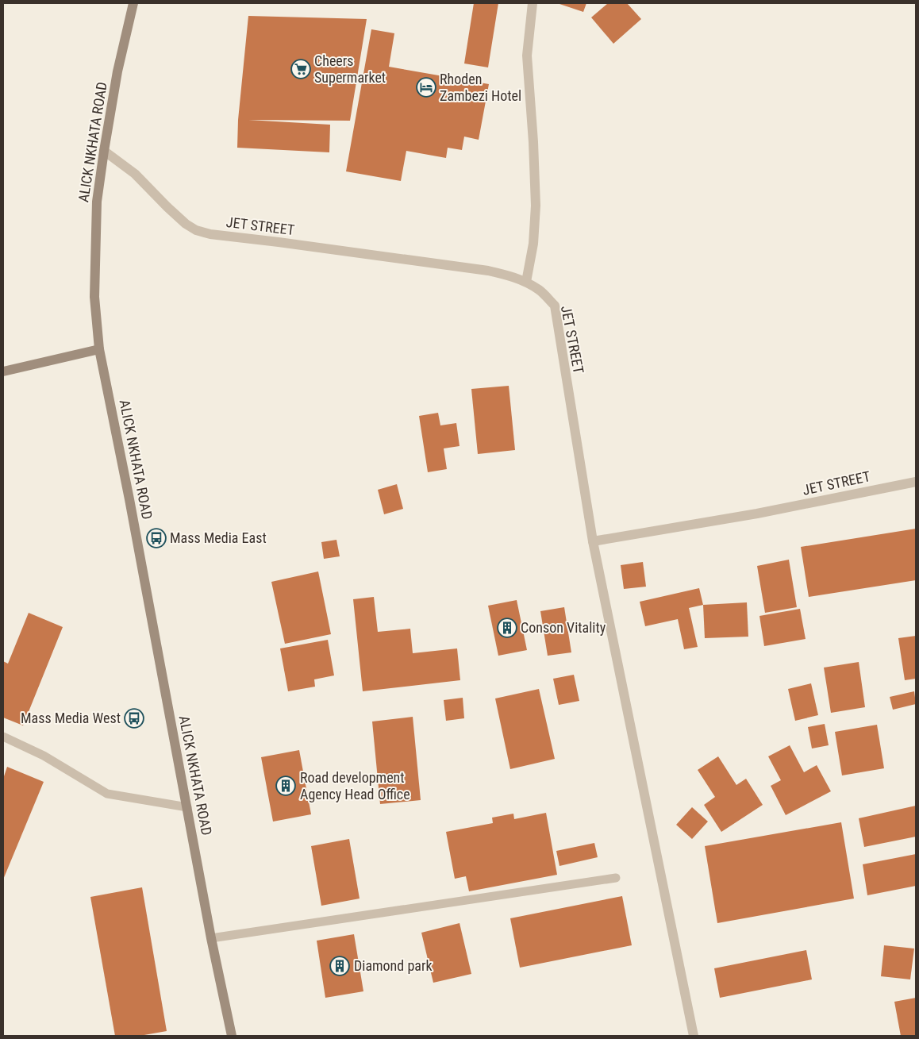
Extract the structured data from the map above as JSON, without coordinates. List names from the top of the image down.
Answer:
{
  "streets": {
    "main road": ["ALICK NKHATA ROAD"],
    "street": ["JET STREET"]
  },
  "crossings": [
    ["ALICK NKHATA ROAD", "JET STREET"]
  ],
  "places": {
    "supermarket": ["Cheers Supermarket"],
    "hotel": ["Rhoden Zambezi Hotel"],
    "bus stop": ["Mass Media East", "Mass Media West"],
    "building": ["Conson Vitality", "Road development Agency Head Office", "Diamond park"]
  }
}
